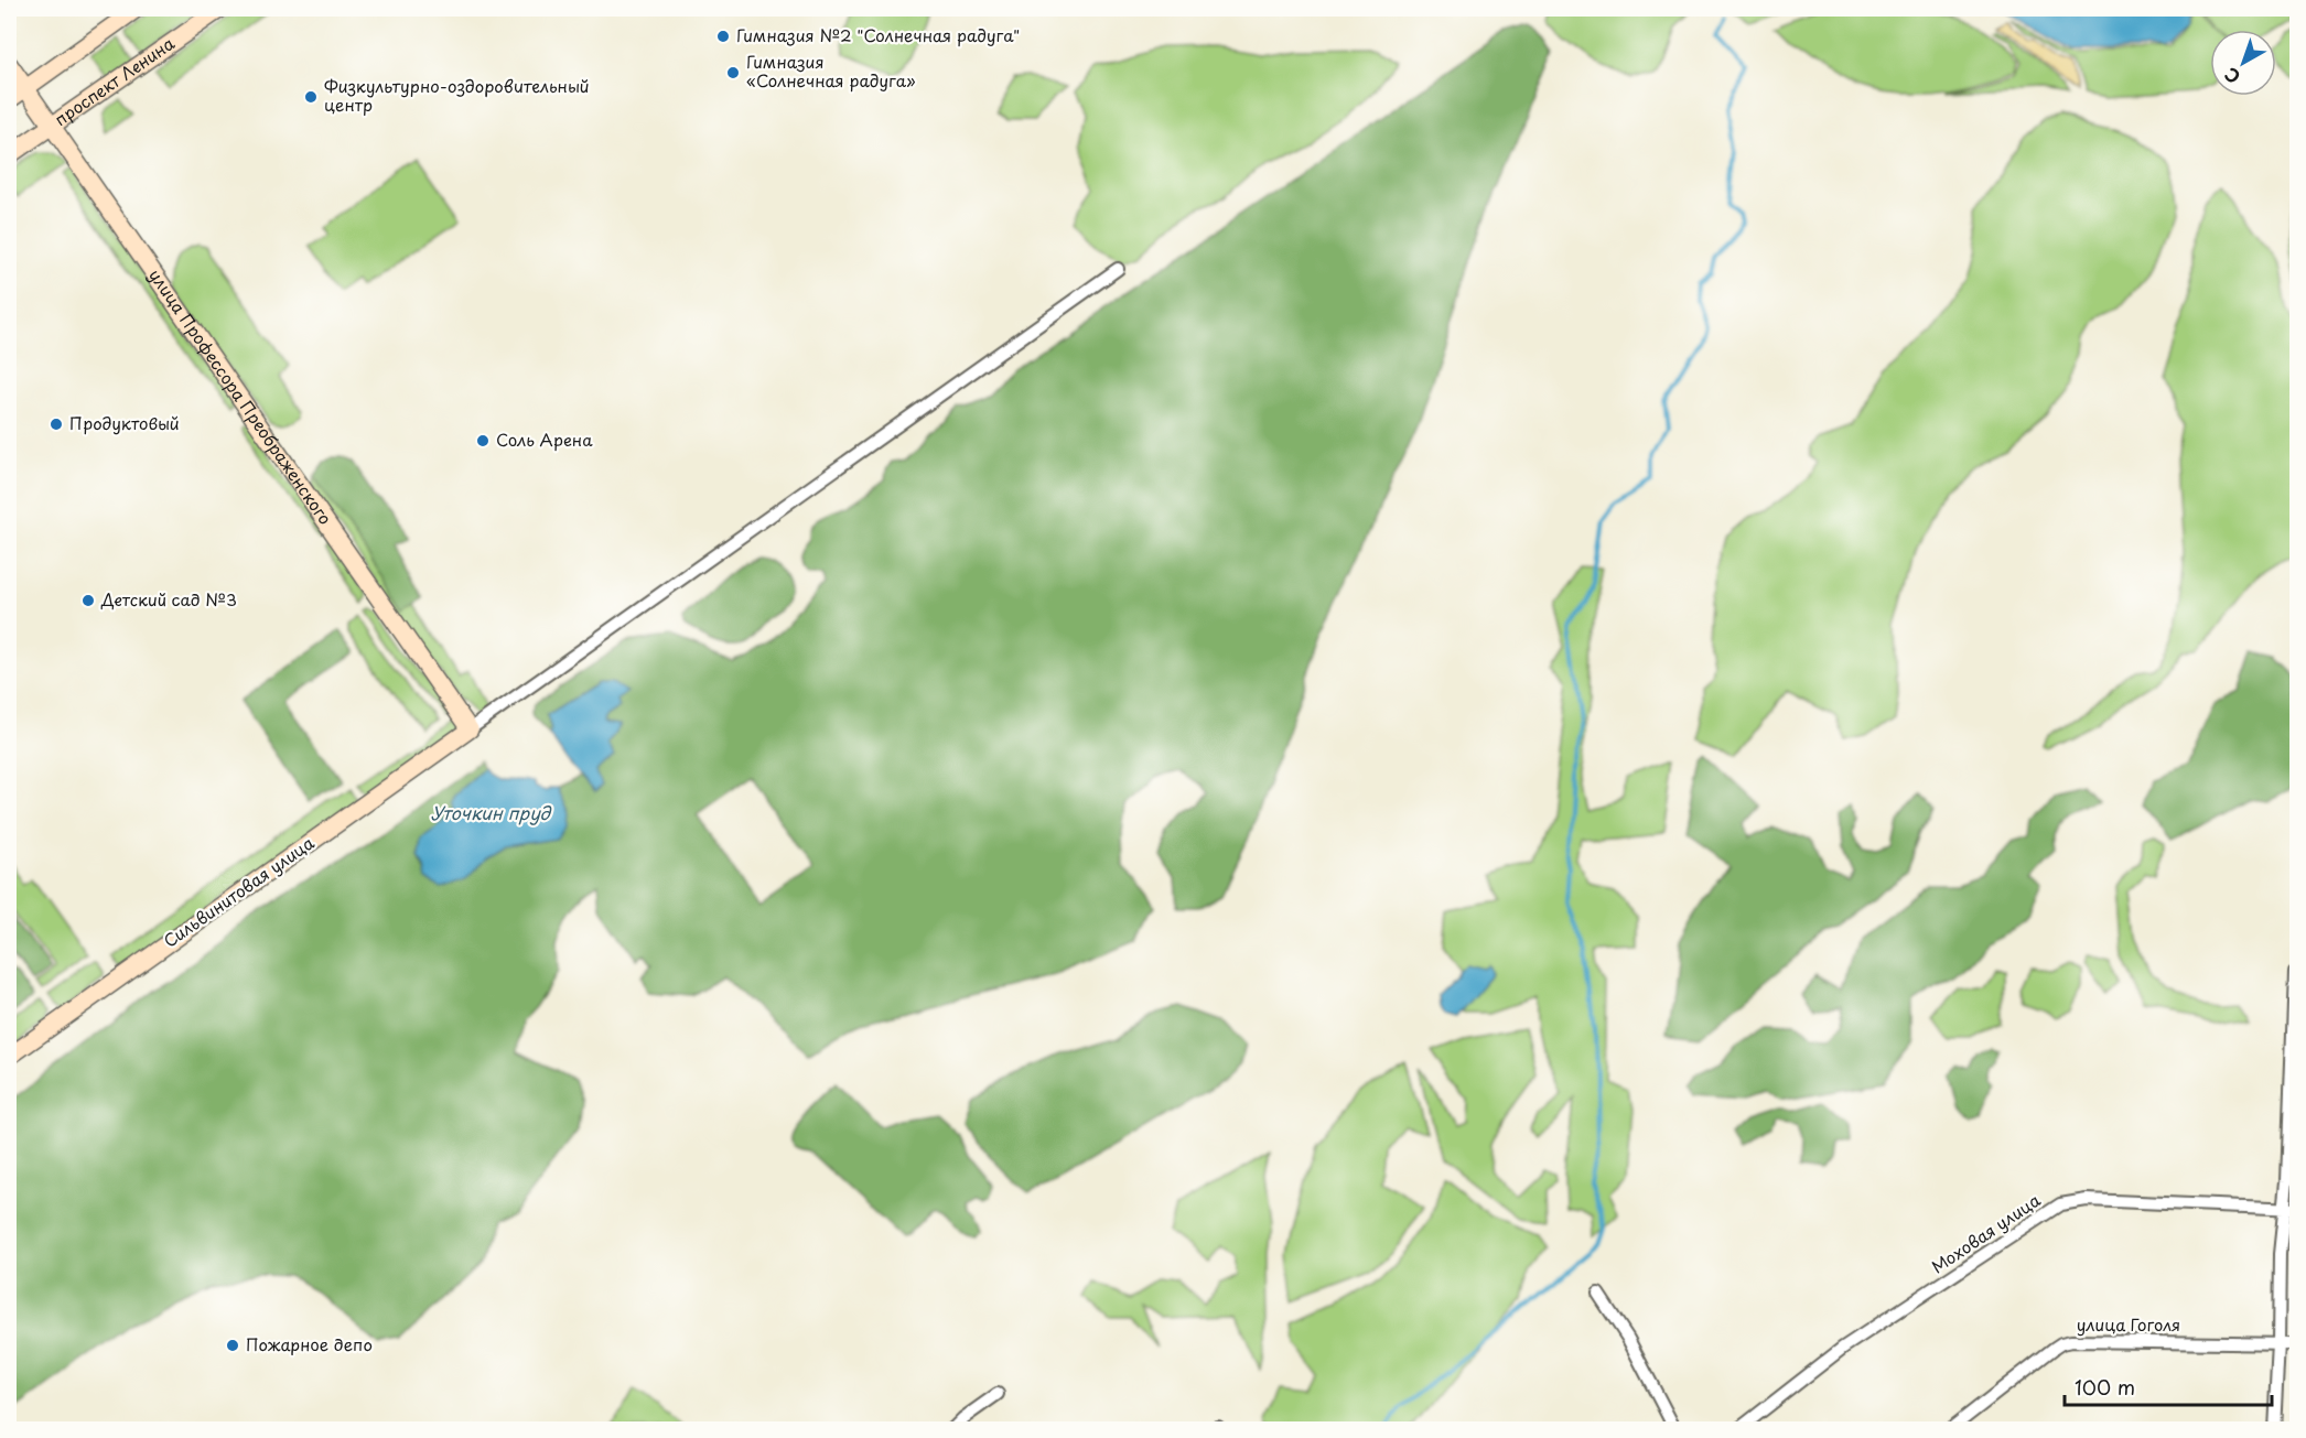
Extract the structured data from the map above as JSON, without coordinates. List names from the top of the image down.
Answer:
{
  "streets": {
    "street": [
      "проспект Ленина",
      "улица Профессора Преображенского",
      "Сильвинитовая улица",
      "Моховая улица",
      "улица Гоголя"
    ]
  },
  "crossings": [
    ["проспект Ленина", "улица Профессора Преображенского"],
    ["улица Профессора Преображенского", "Сильвинитовая улица"]
  ],
  "water": ["Уточкин пруд"],
  "places": [
    "Гимназия №2 \"Солнечная радуга\"",
    "Гимназия «Солнечная радуга»",
    "Физкультурно-оздоровительный центр",
    "Продуктовый",
    "Соль Арена",
    "Детский сад №3",
    "Пожарное депо"
  ],
  "scale_bar": "100 m",
  "north": "bottom left"
}
